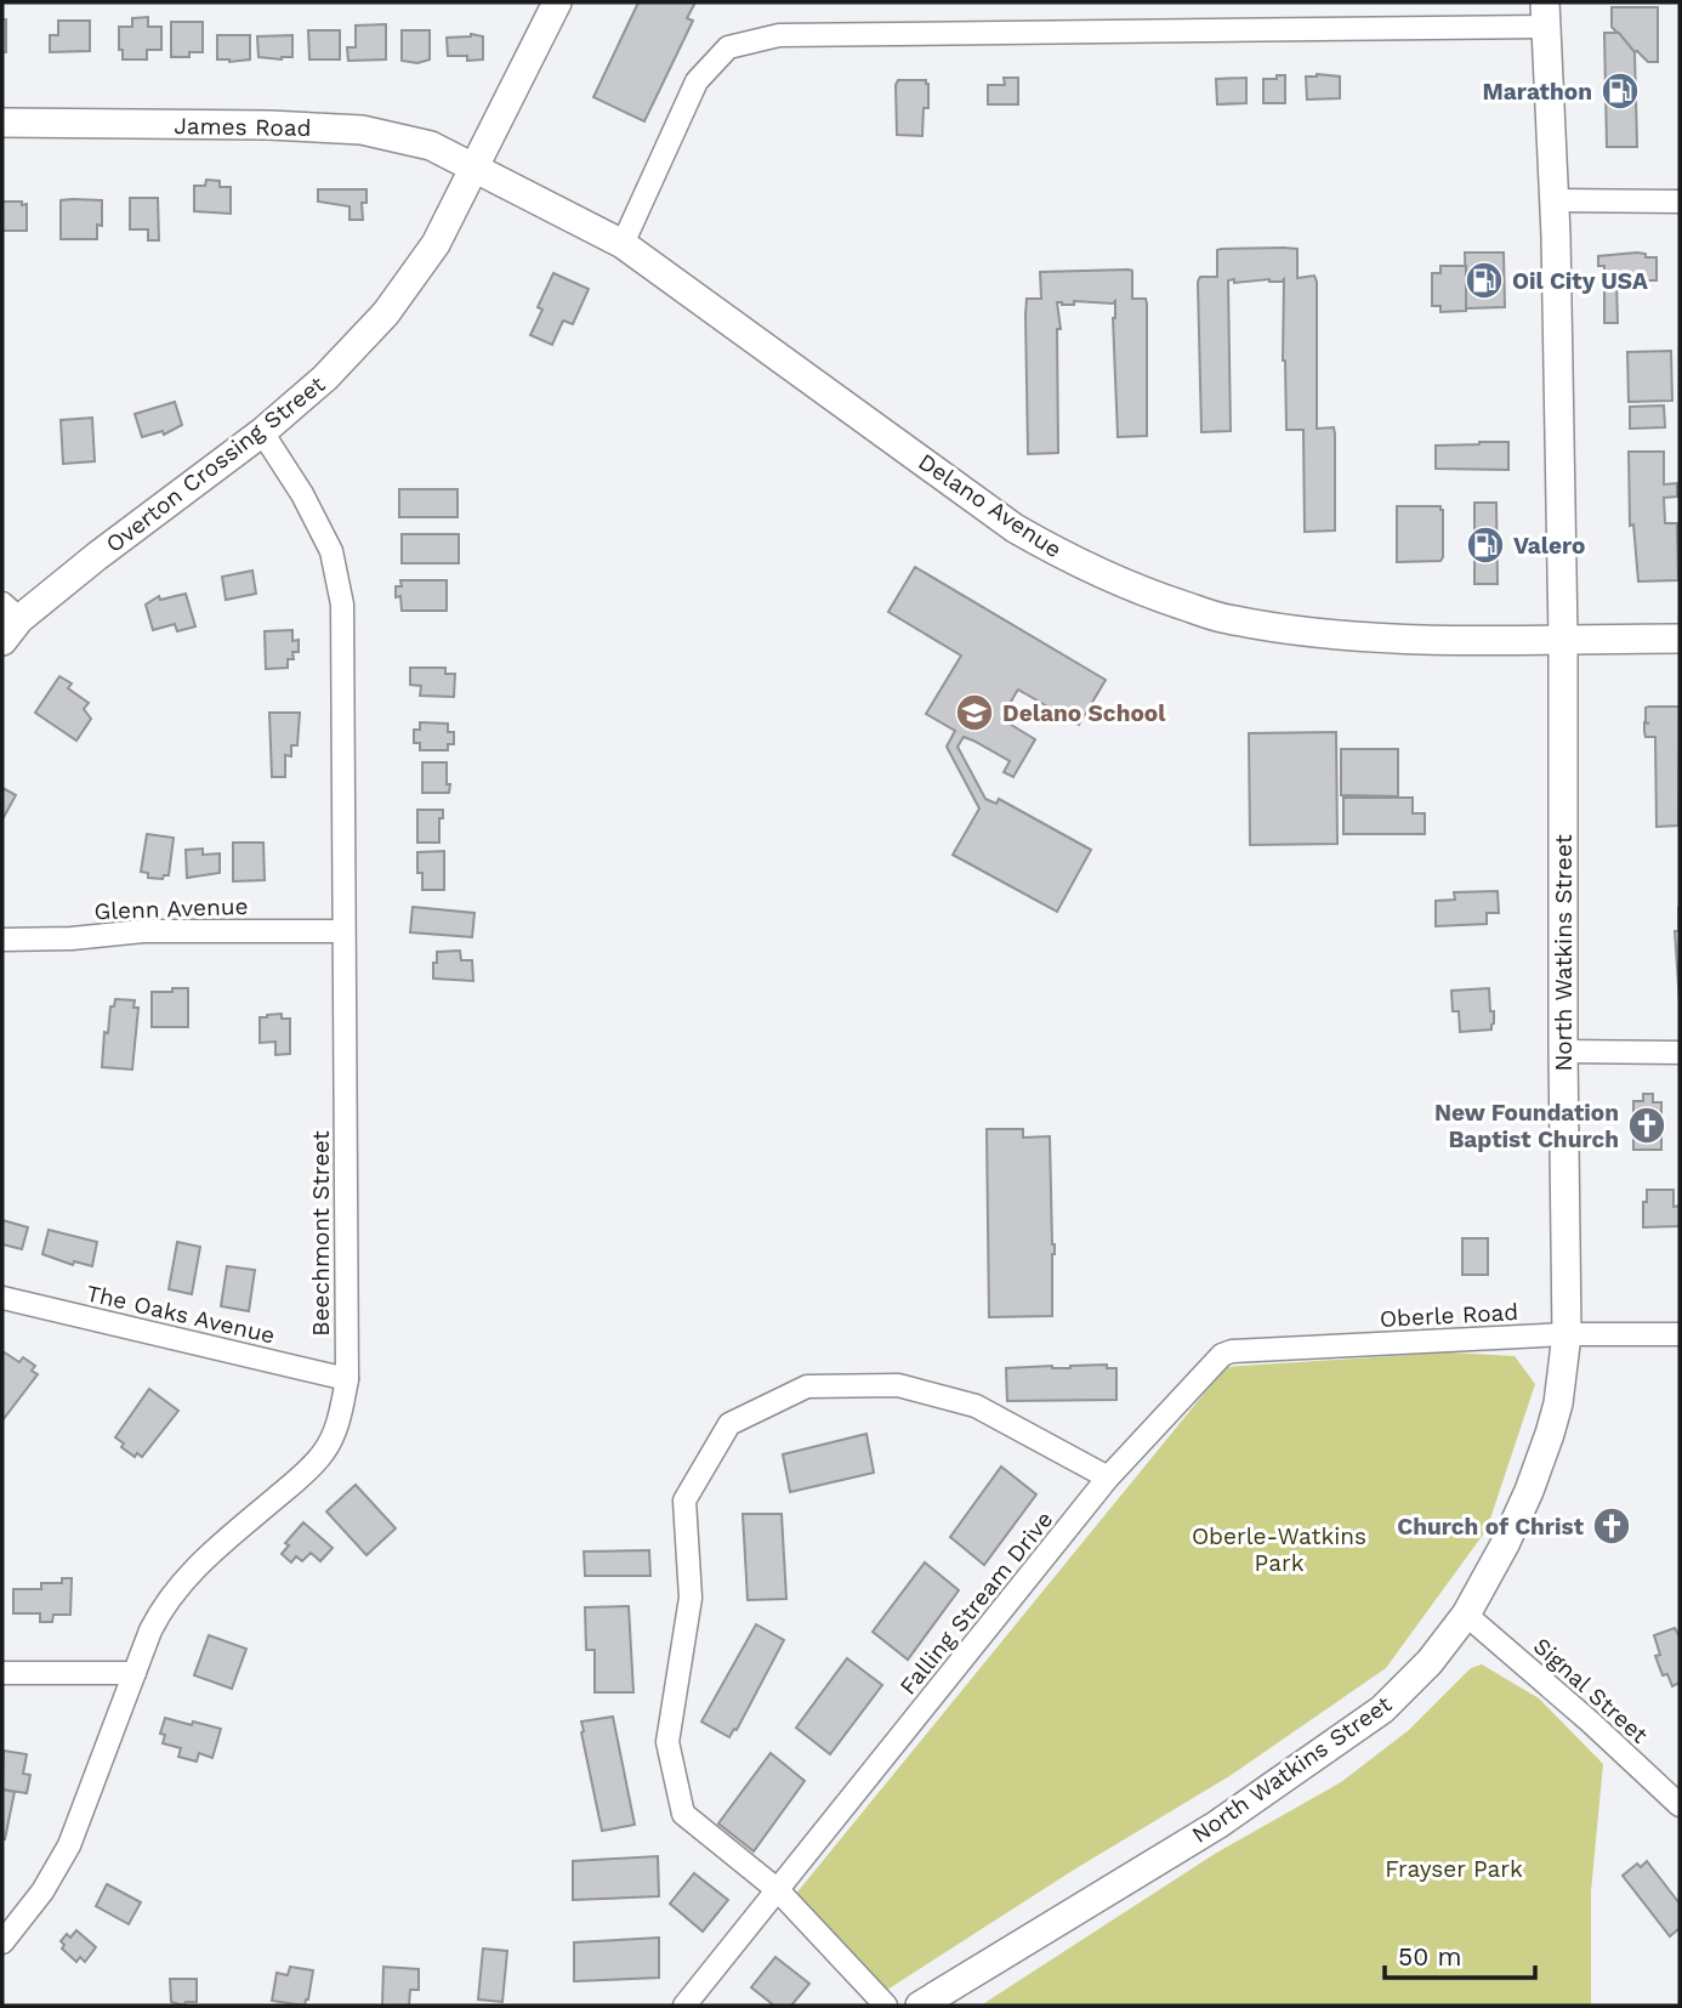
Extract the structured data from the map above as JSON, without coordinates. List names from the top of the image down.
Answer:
{
  "streets": {
    "main road": [
      "James Road",
      "Overton Crossing Street",
      "Delano Avenue",
      "North Watkins Street"
    ],
    "street": [
      "Glenn Avenue",
      "Beechmont Street",
      "The Oaks Avenue",
      "Oberle Road",
      "Falling Stream Drive",
      "Signal Street"
    ]
  },
  "crossings": [
    ["James Road", "Overton Crossing Street"],
    ["James Road", "Delano Avenue"],
    ["Overton Crossing Street", "Delano Avenue"],
    ["Overton Crossing Street", "Beechmont Street"],
    ["Delano Avenue", "North Watkins Street"],
    ["Glenn Avenue", "Beechmont Street"],
    ["North Watkins Street", "Oberle Road"],
    ["North Watkins Street", "Signal Street"],
    ["Beechmont Street", "The Oaks Avenue"],
    ["Oberle Road", "Falling Stream Drive"]
  ],
  "parks": ["Oberle-Watkins Park", "Frayser Park"],
  "places": {
    "fuel station": ["Marathon", "Oil City USA", "Valero"],
    "school or university": ["Delano School"],
    "church": ["New Foundation Baptist Church", "Church of Christ"]
  },
  "scale_bar": "50 m"
}
